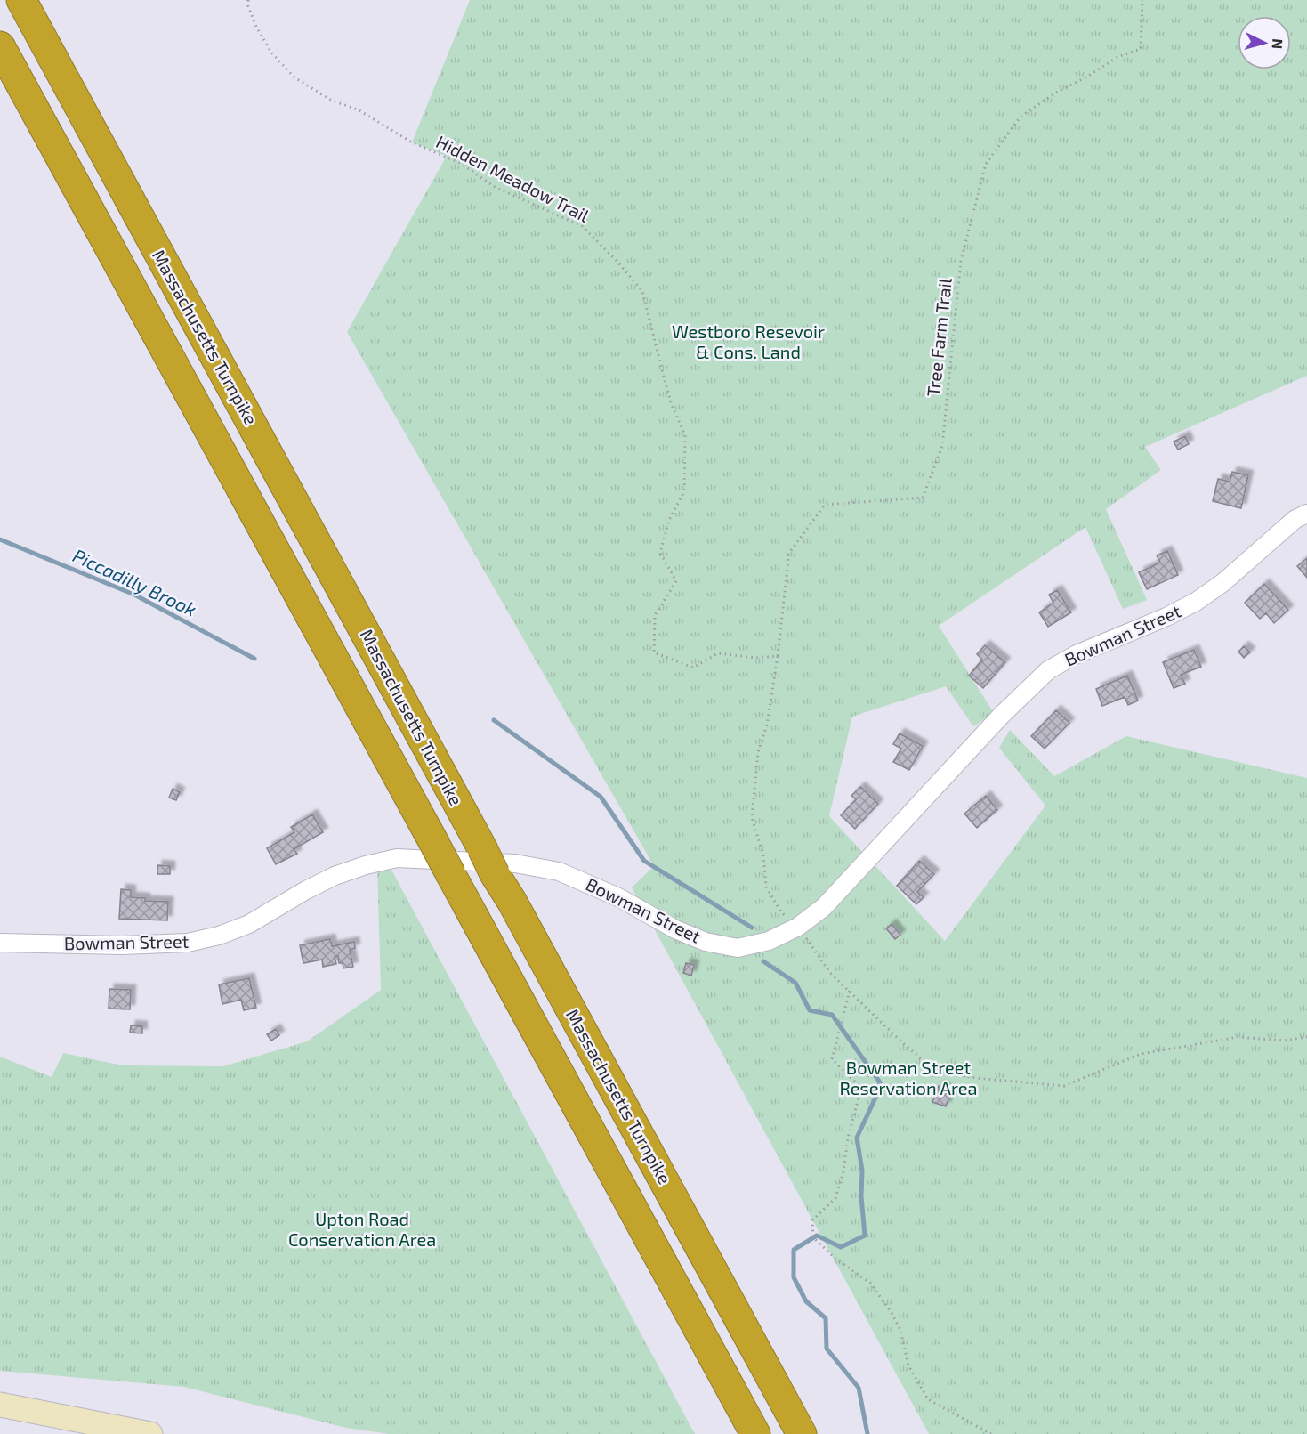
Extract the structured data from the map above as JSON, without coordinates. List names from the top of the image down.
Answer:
{
  "streets": {
    "highway": ["Massachusetts Turnpike"],
    "street": ["Bowman Street"],
    "path": ["Hidden Meadow Trail", "Tree Farm Trail"]
  },
  "crossings": [
    ["Hidden Meadow Trail", "Tree Farm Trail"]
  ],
  "water": ["Piccadilly Brook"],
  "parks": ["Westboro Resevoir & Cons. Land", "Bowman Street Reservation Area", "Upton Road Conservation Area"],
  "north": "right"
}
